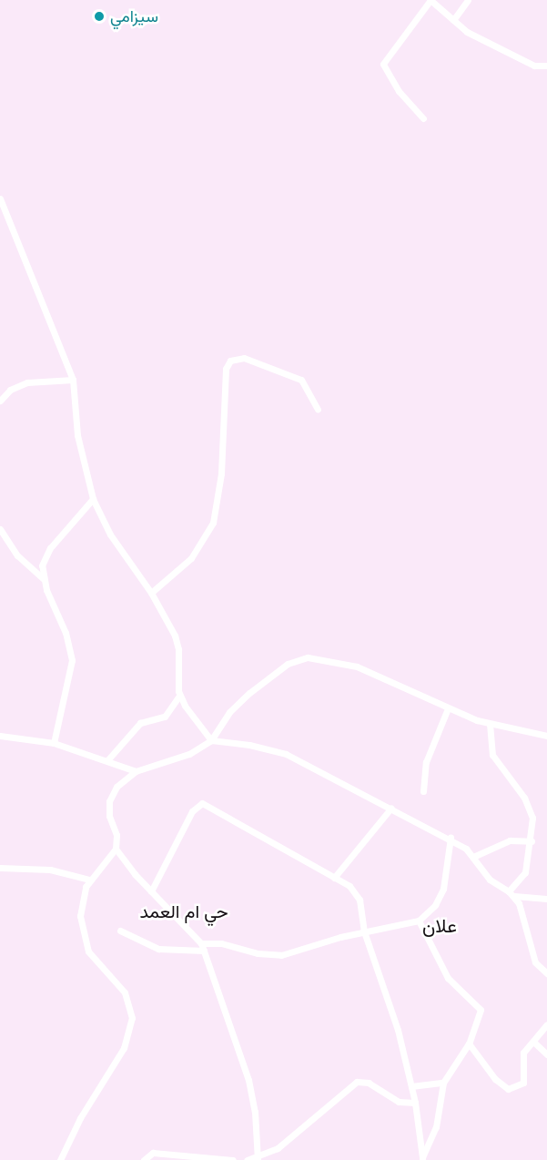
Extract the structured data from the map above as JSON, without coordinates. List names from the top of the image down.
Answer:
{
  "districts": ["حي ام العمد", "علان"],
  "places": ["سيزامي"]
}
